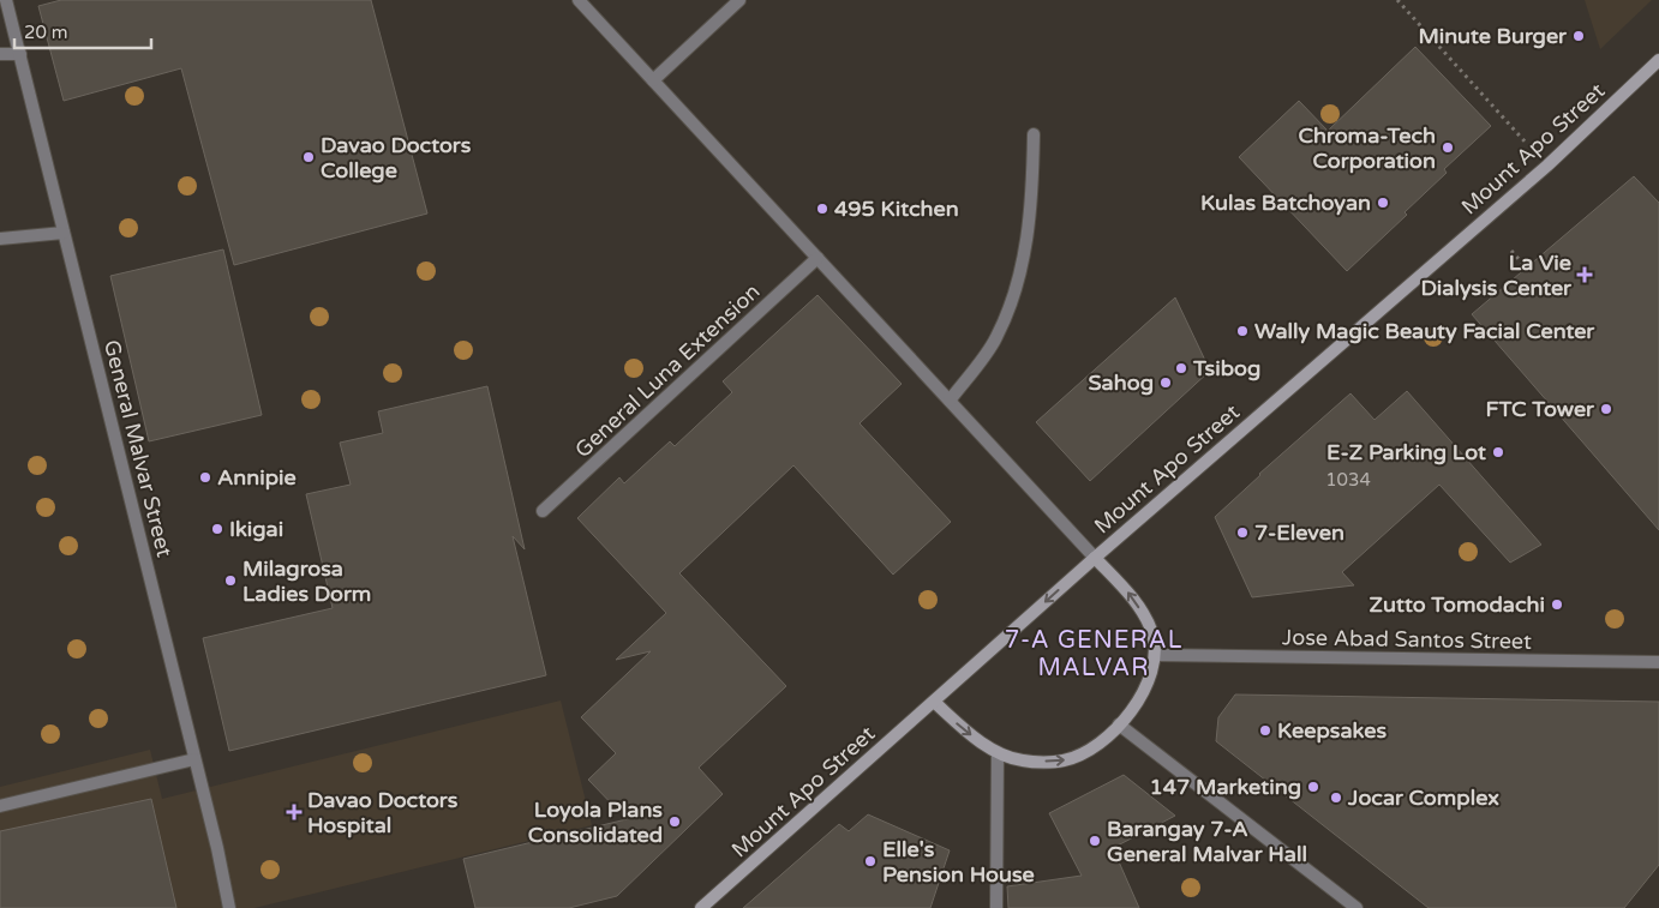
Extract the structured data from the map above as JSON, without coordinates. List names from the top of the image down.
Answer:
{
  "streets": {
    "street": [
      "Mount Apo Street",
      "General Luna Extension",
      "General Malvar Street",
      "Jose Abad Santos Street"
    ]
  },
  "districts": ["7-A GENERAL MALVAR"],
  "places": {
    "other": [
      "Minute Burger",
      "Chroma-Tech Corporation",
      "Davao Doctors College",
      "Kulas Batchoyan",
      "495 Kitchen",
      "Wally Magic Beauty Facial Center",
      "Tsibog",
      "Sahog",
      "FTC Tower",
      "E-Z Parking Lot",
      "Annipie",
      "Ikigai",
      "7-Eleven",
      "Milagrosa Ladies Dorm",
      "Zutto Tomodachi",
      "Keepsakes",
      "147 Marketing",
      "Jocar Complex",
      "Loyola Plans Consolidated",
      "Barangay 7-A General Malvar Hall",
      "Elle's Pension House"
    ],
    "health": ["La Vie Dialysis Center", "Davao Doctors Hospital"]
  },
  "house_numbers": ["1034"],
  "scale_bar": "20 m"
}
